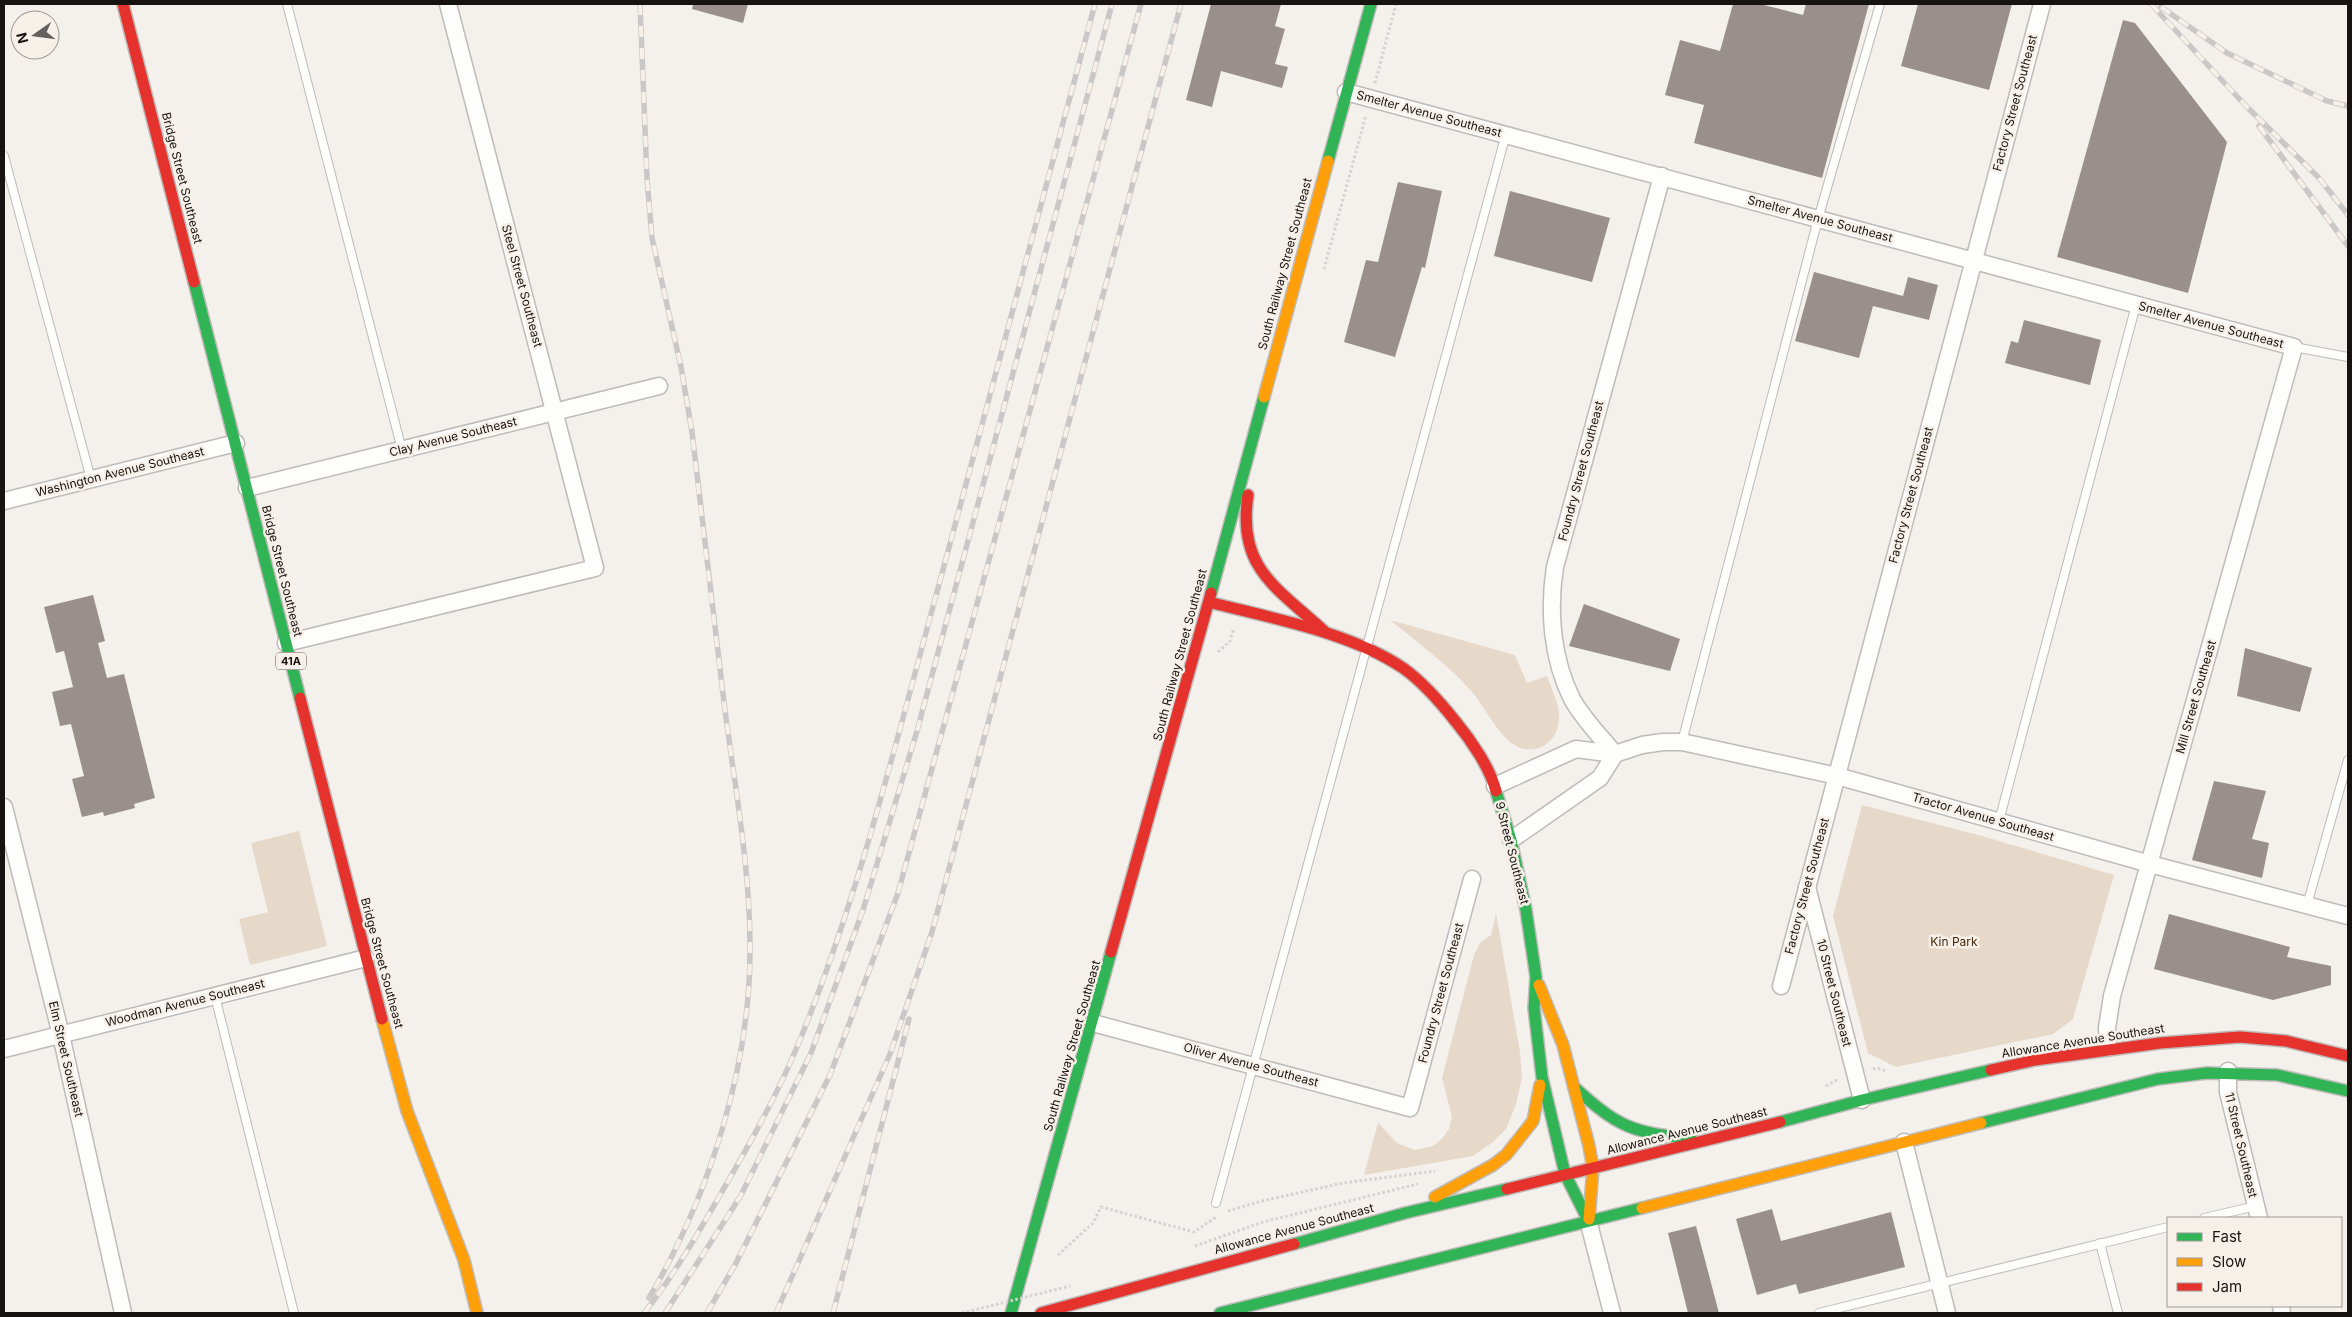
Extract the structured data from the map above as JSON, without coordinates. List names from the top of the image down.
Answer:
{
  "streets": {
    "main road": [
      "Bridge Street Southeast",
      "South Railway Street Southeast",
      "41A",
      "9 Street Southeast",
      "Allowance Avenue Southeast"
    ],
    "street": [
      "Factory Street Southeast",
      "Smelter Avenue Southeast",
      "Steel Street Southeast",
      "Clay Avenue Southeast",
      "Foundry Street Southeast",
      "Washington Avenue Southeast",
      "Mill Street Southeast",
      "Tractor Avenue Southeast",
      "10 Street Southeast",
      "Woodman Avenue Southeast",
      "Elm Street Southeast",
      "Oliver Avenue Southeast",
      "11 Street Southeast"
    ]
  },
  "crossings": [
    ["Factory Street Southeast", "Smelter Avenue Southeast"],
    ["Factory Street Southeast", "Tractor Avenue Southeast"],
    ["Factory Street Southeast", "10 Street Southeast"],
    ["Smelter Avenue Southeast", "South Railway Street Southeast"],
    ["Smelter Avenue Southeast", "Foundry Street Southeast"],
    ["Smelter Avenue Southeast", "Mill Street Southeast"],
    ["Bridge Street Southeast", "Steel Street Southeast"],
    ["Bridge Street Southeast", "Clay Avenue Southeast"],
    ["Bridge Street Southeast", "Washington Avenue Southeast"],
    ["Bridge Street Southeast", "Woodman Avenue Southeast"],
    ["South Railway Street Southeast", "9 Street Southeast"],
    ["South Railway Street Southeast", "Oliver Avenue Southeast"],
    ["Steel Street Southeast", "Clay Avenue Southeast"],
    ["Foundry Street Southeast", "Tractor Avenue Southeast"],
    ["Foundry Street Southeast", "Oliver Avenue Southeast"],
    ["Mill Street Southeast", "Tractor Avenue Southeast"],
    ["Mill Street Southeast", "Allowance Avenue Southeast"],
    ["Tractor Avenue Southeast", "9 Street Southeast"],
    ["9 Street Southeast", "Allowance Avenue Southeast"],
    ["10 Street Southeast", "Allowance Avenue Southeast"],
    ["Woodman Avenue Southeast", "Elm Street Southeast"]
  ],
  "parks": ["Kin Park"],
  "legend": ["Fast", "Slow", "Jam"],
  "north": "left"
}
